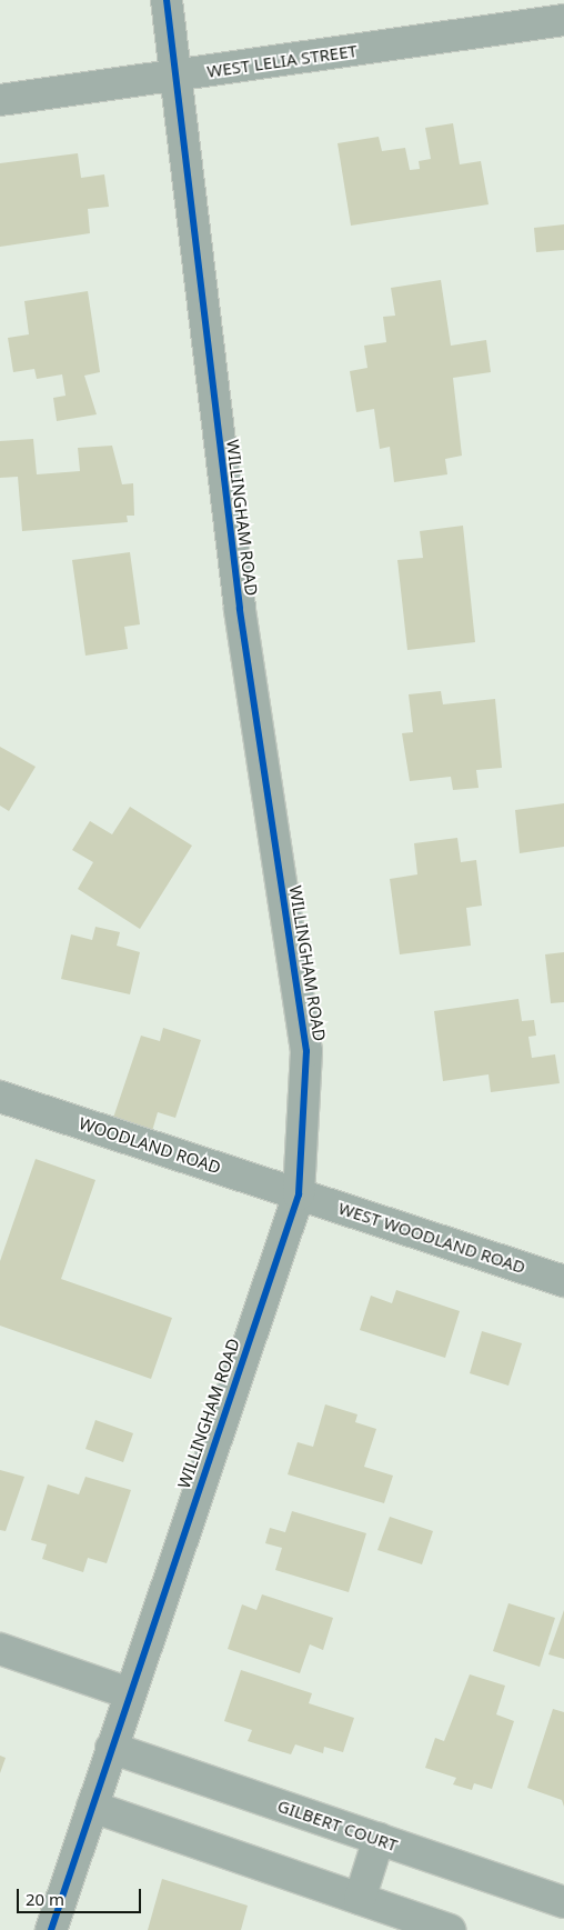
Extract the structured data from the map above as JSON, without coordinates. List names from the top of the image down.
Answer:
{
  "streets": {
    "street": [
      "WEST LELIA STREET",
      "WILLINGHAM ROAD",
      "WOODLAND ROAD",
      "WEST WOODLAND ROAD",
      "GILBERT COURT"
    ]
  },
  "crossings": [
    ["WEST LELIA STREET", "WILLINGHAM ROAD"],
    ["WILLINGHAM ROAD", "WOODLAND ROAD"],
    ["WILLINGHAM ROAD", "WEST WOODLAND ROAD"],
    ["WILLINGHAM ROAD", "GILBERT COURT"],
    ["WOODLAND ROAD", "WEST WOODLAND ROAD"]
  ],
  "scale_bar": "20 m"
}
